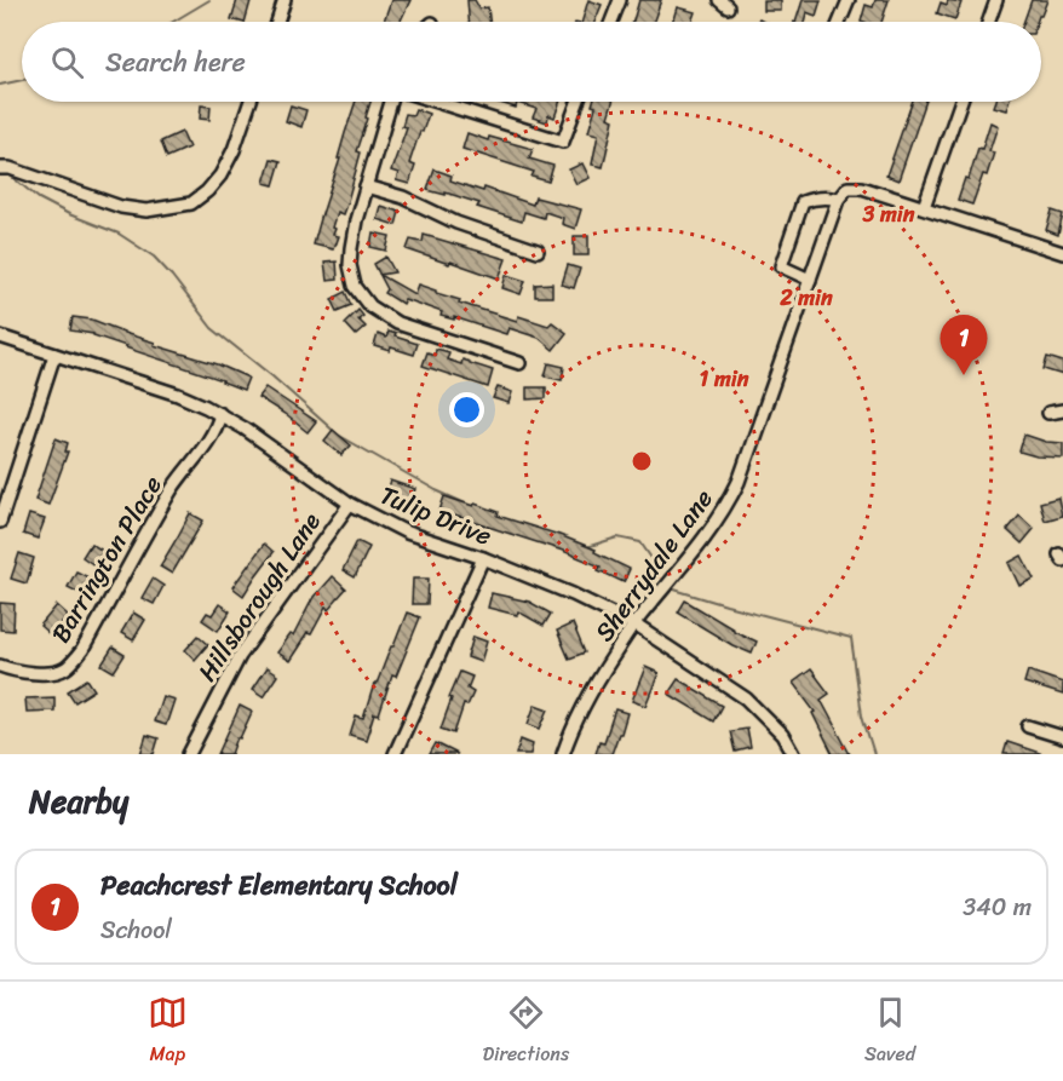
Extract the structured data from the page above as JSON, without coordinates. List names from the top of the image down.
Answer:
{
  "streets": {
    "street": [
      "Tulip Drive",
      "Barrington Place",
      "Sherrydale Lane",
      "Hillsborough Lane"
    ]
  },
  "crossings": [
    ["Tulip Drive", "Barrington Place"],
    ["Tulip Drive", "Sherrydale Lane"],
    ["Tulip Drive", "Hillsborough Lane"]
  ],
  "page": {
    "search": "Search here",
    "pins": "1",
    "heading": "Nearby",
    "list": [
      {
        "mark": "1",
        "name": "Peachcrest Elementary School",
        "note": "School",
        "value": "340 m"
      }
    ],
    "nav": ["Map", "Directions", "Saved"]
  },
  "rings": ["3 min", "2 min", "1 min"]
}
